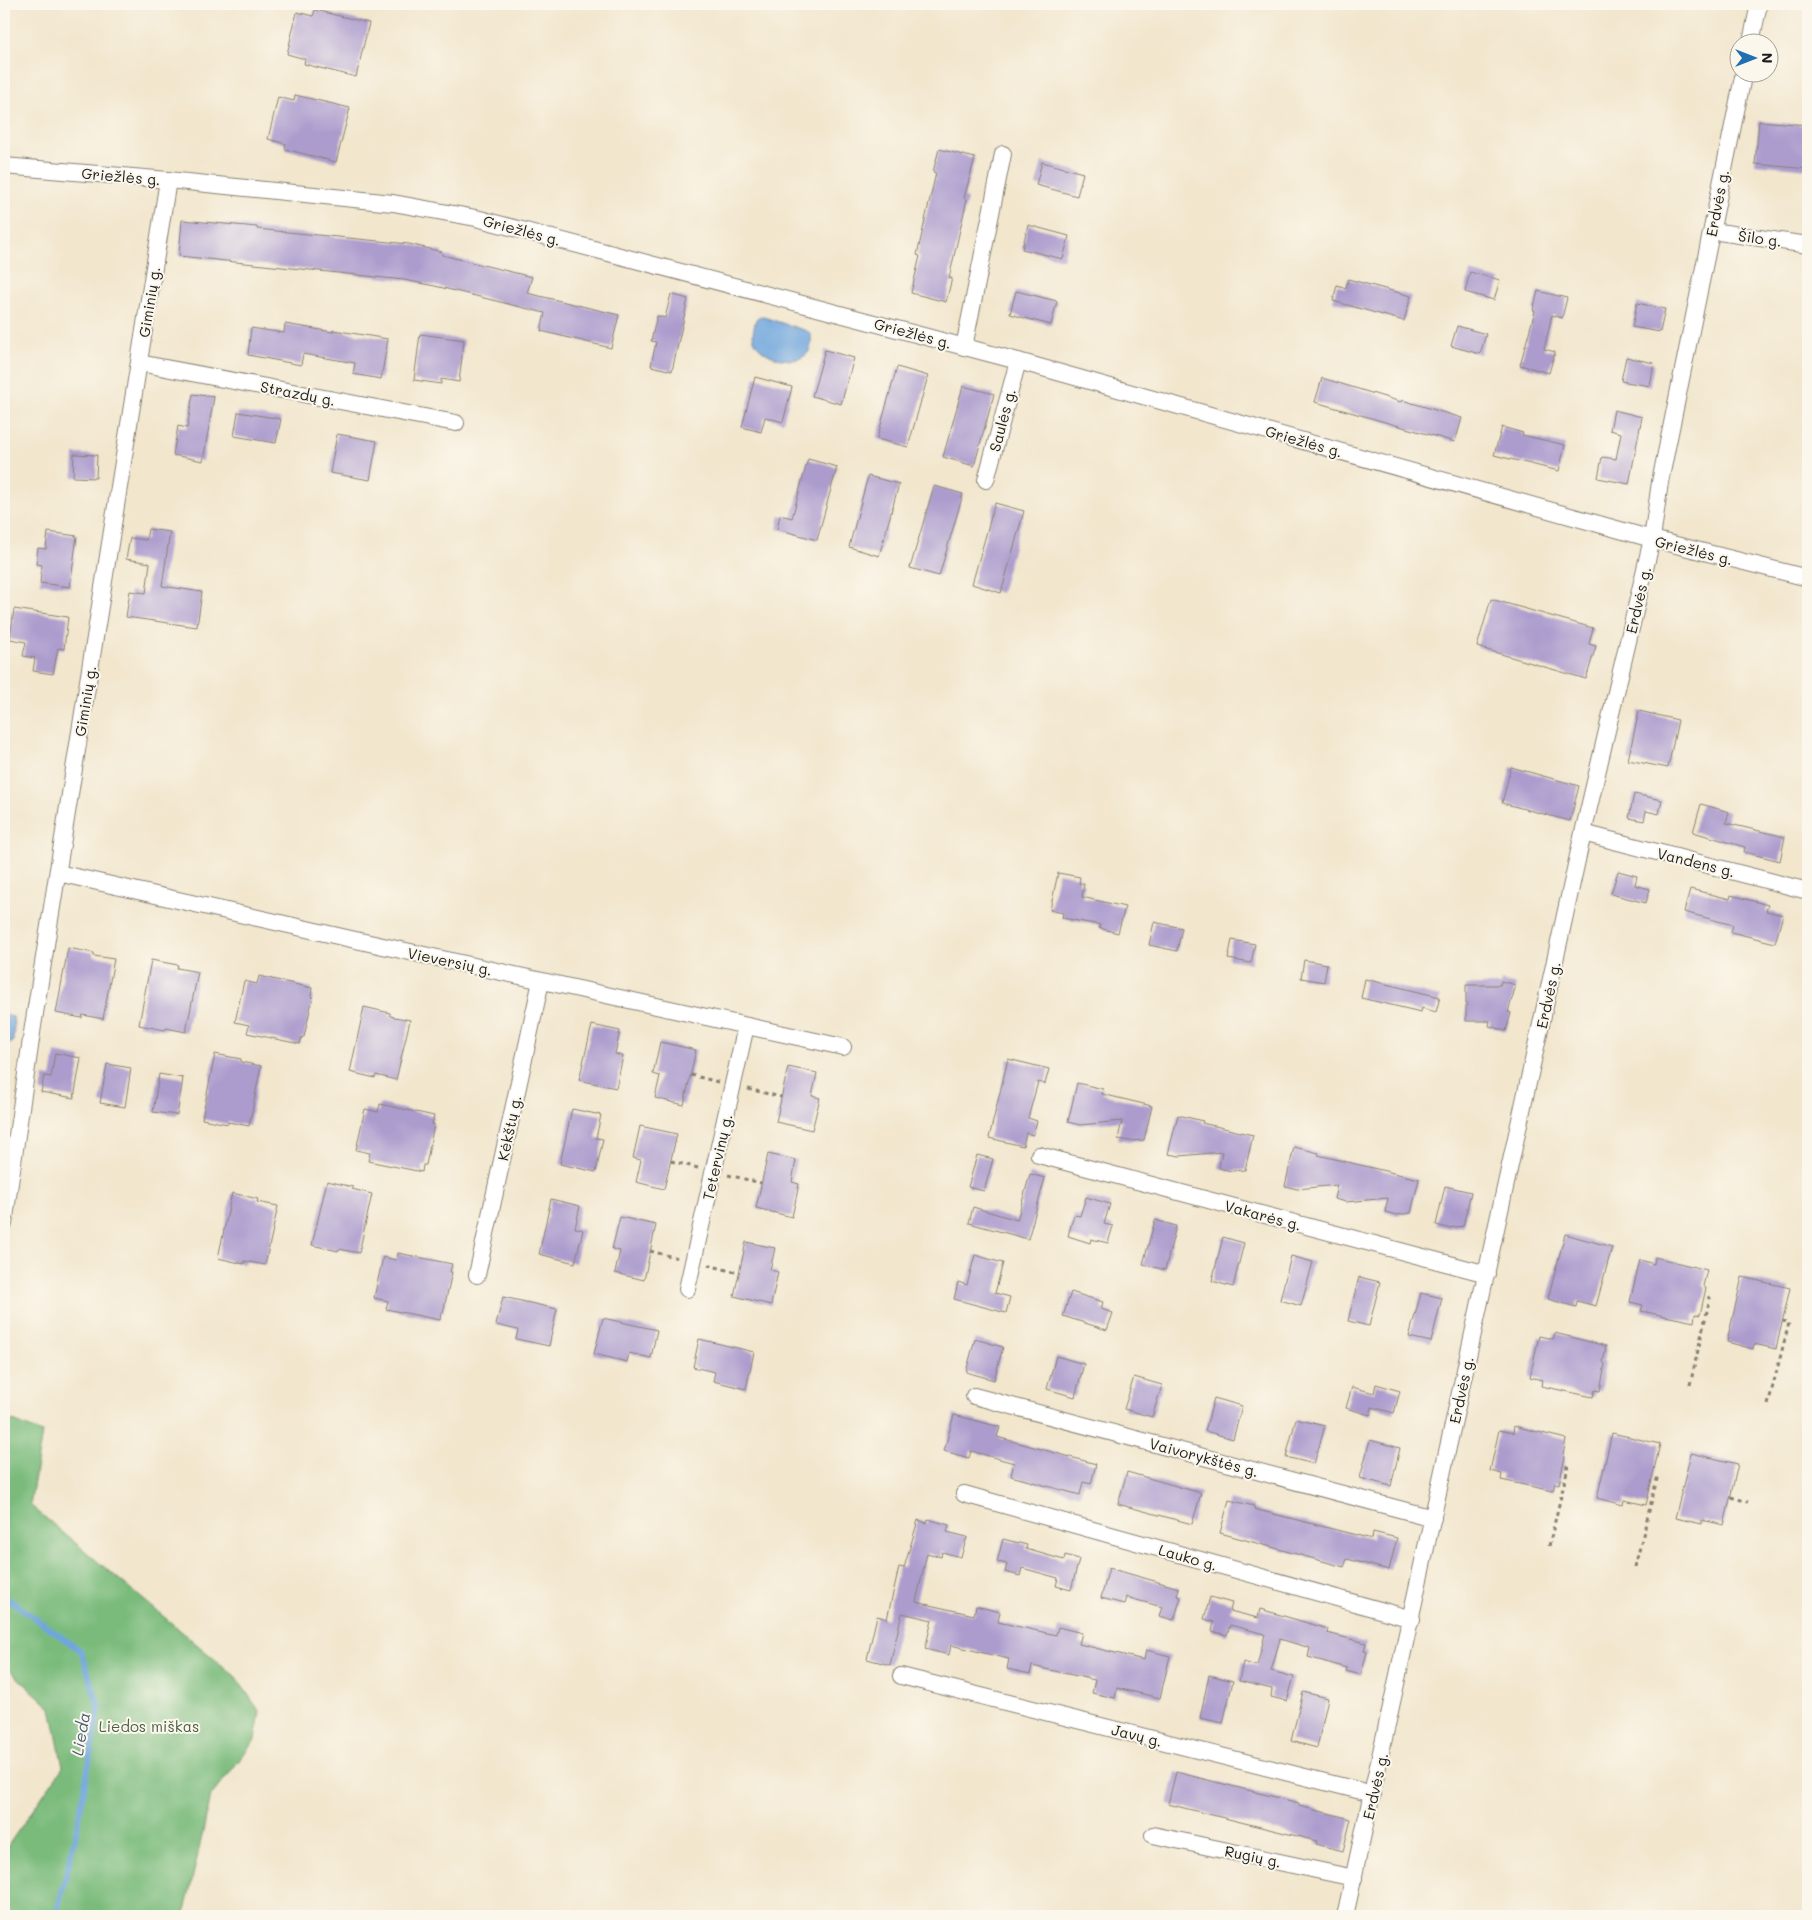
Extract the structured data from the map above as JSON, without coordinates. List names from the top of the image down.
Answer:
{
  "streets": {
    "street": [
      "Griežlės g.",
      "Erdvės g.",
      "Šilo g.",
      "Giminių g.",
      "Strazdų g.",
      "Saulės g.",
      "Vandens g.",
      "Vieversių g.",
      "Kėkštų g.",
      "Tetervinų g.",
      "Vakarės g.",
      "Vaivorykštės g.",
      "Lauko g.",
      "Javų g.",
      "Rugių g."
    ]
  },
  "crossings": [
    ["Griežlės g.", "Erdvės g."],
    ["Griežlės g.", "Giminių g."],
    ["Griežlės g.", "Saulės g."],
    ["Erdvės g.", "Šilo g."],
    ["Erdvės g.", "Vandens g."],
    ["Erdvės g.", "Vakarės g."],
    ["Erdvės g.", "Vaivorykštės g."],
    ["Erdvės g.", "Lauko g."],
    ["Erdvės g.", "Javų g."],
    ["Erdvės g.", "Rugių g."],
    ["Giminių g.", "Strazdų g."],
    ["Giminių g.", "Vieversių g."],
    ["Vieversių g.", "Kėkštų g."],
    ["Vieversių g.", "Tetervinų g."]
  ],
  "water": ["Lieda"],
  "parks": ["Liedos miškas"],
  "north": "right"
}
